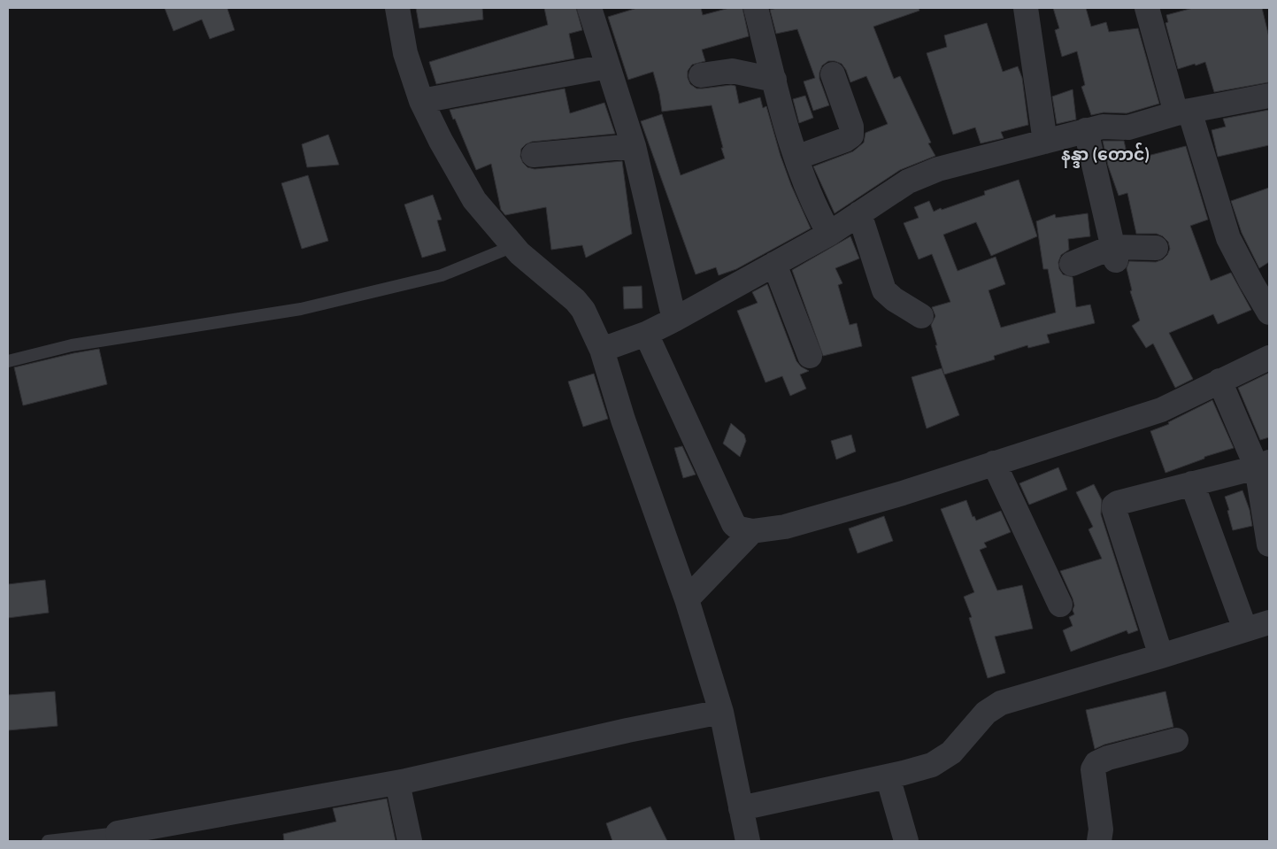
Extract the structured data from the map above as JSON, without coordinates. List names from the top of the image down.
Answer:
{
  "districts": ["နန္ဒာ (တောင်)"]
}
